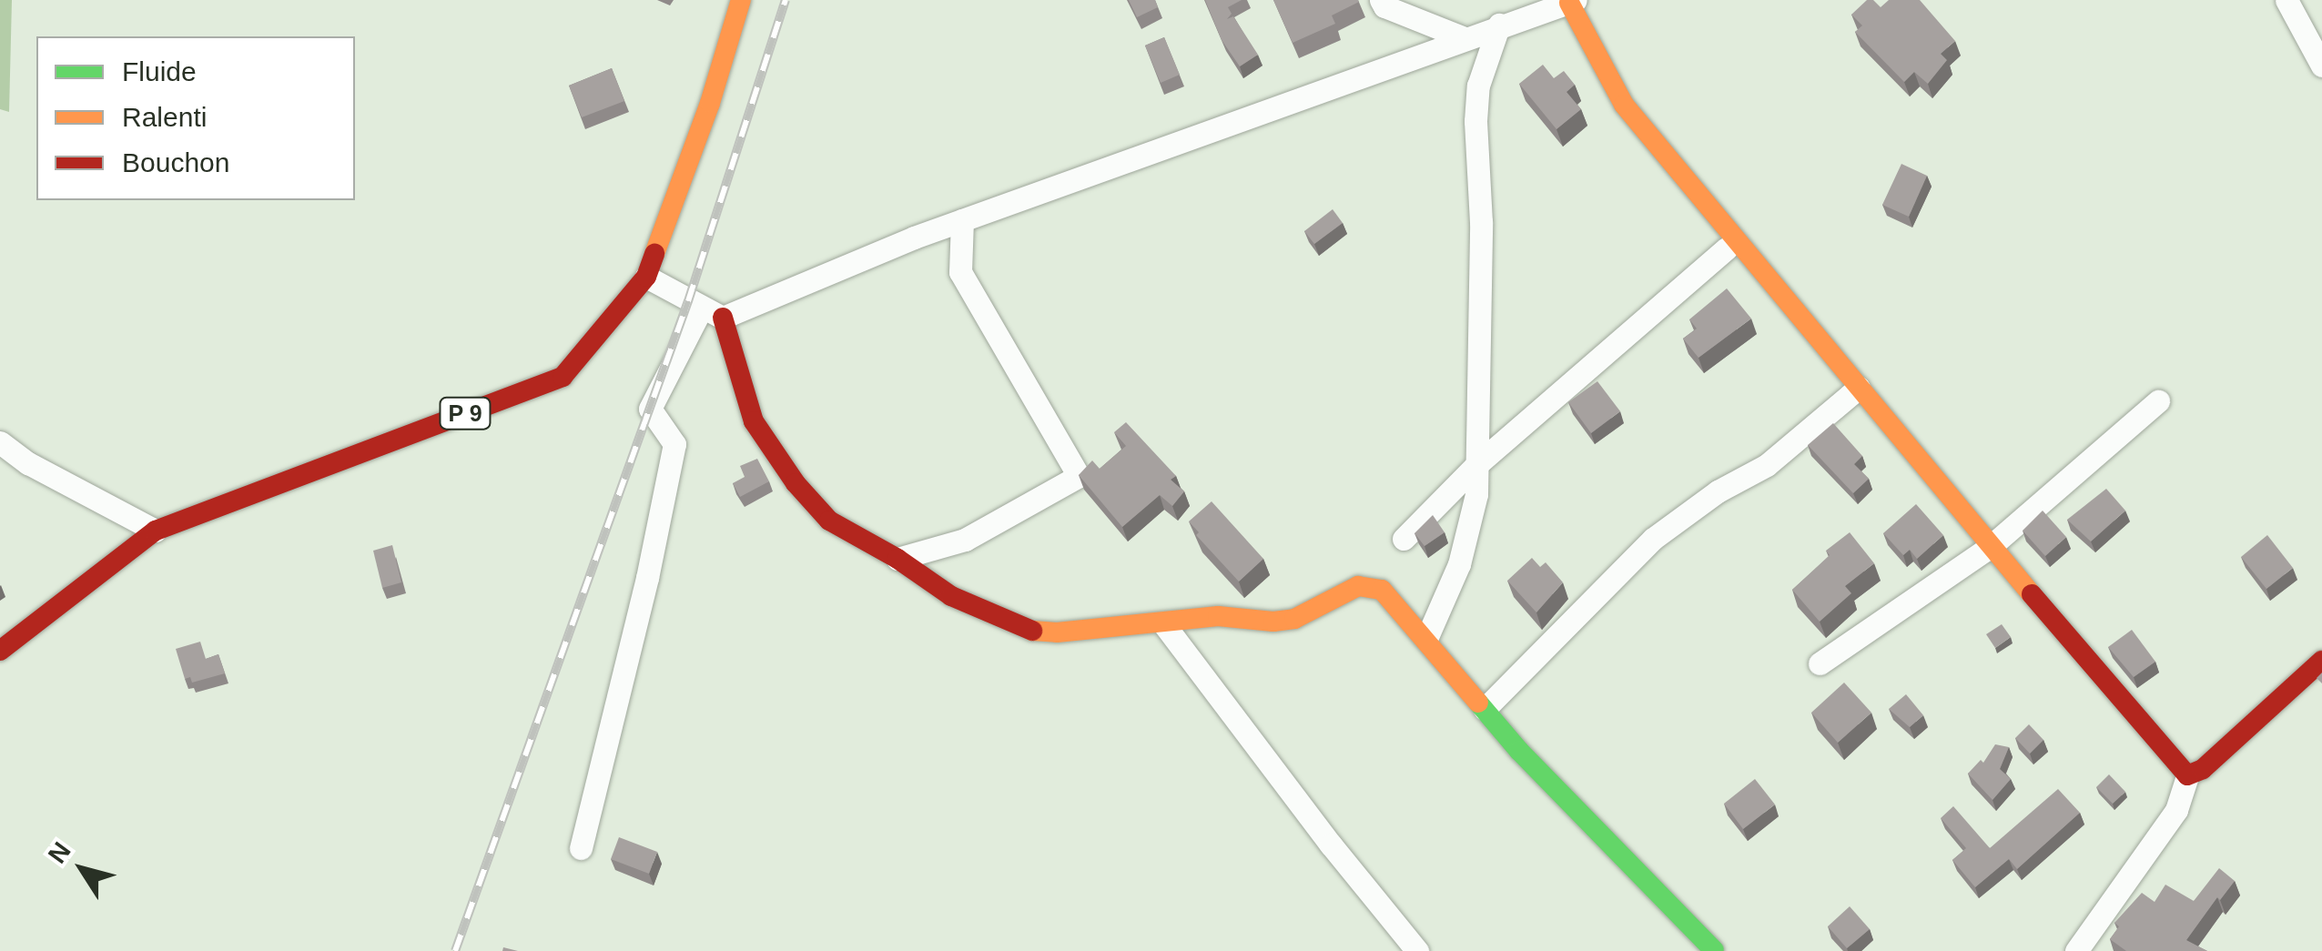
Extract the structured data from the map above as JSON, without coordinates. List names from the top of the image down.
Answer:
{
  "streets": {
    "street": ["P 9"]
  },
  "legend": ["Fluide", "Ralenti", "Bouchon"],
  "north": "top left"
}
